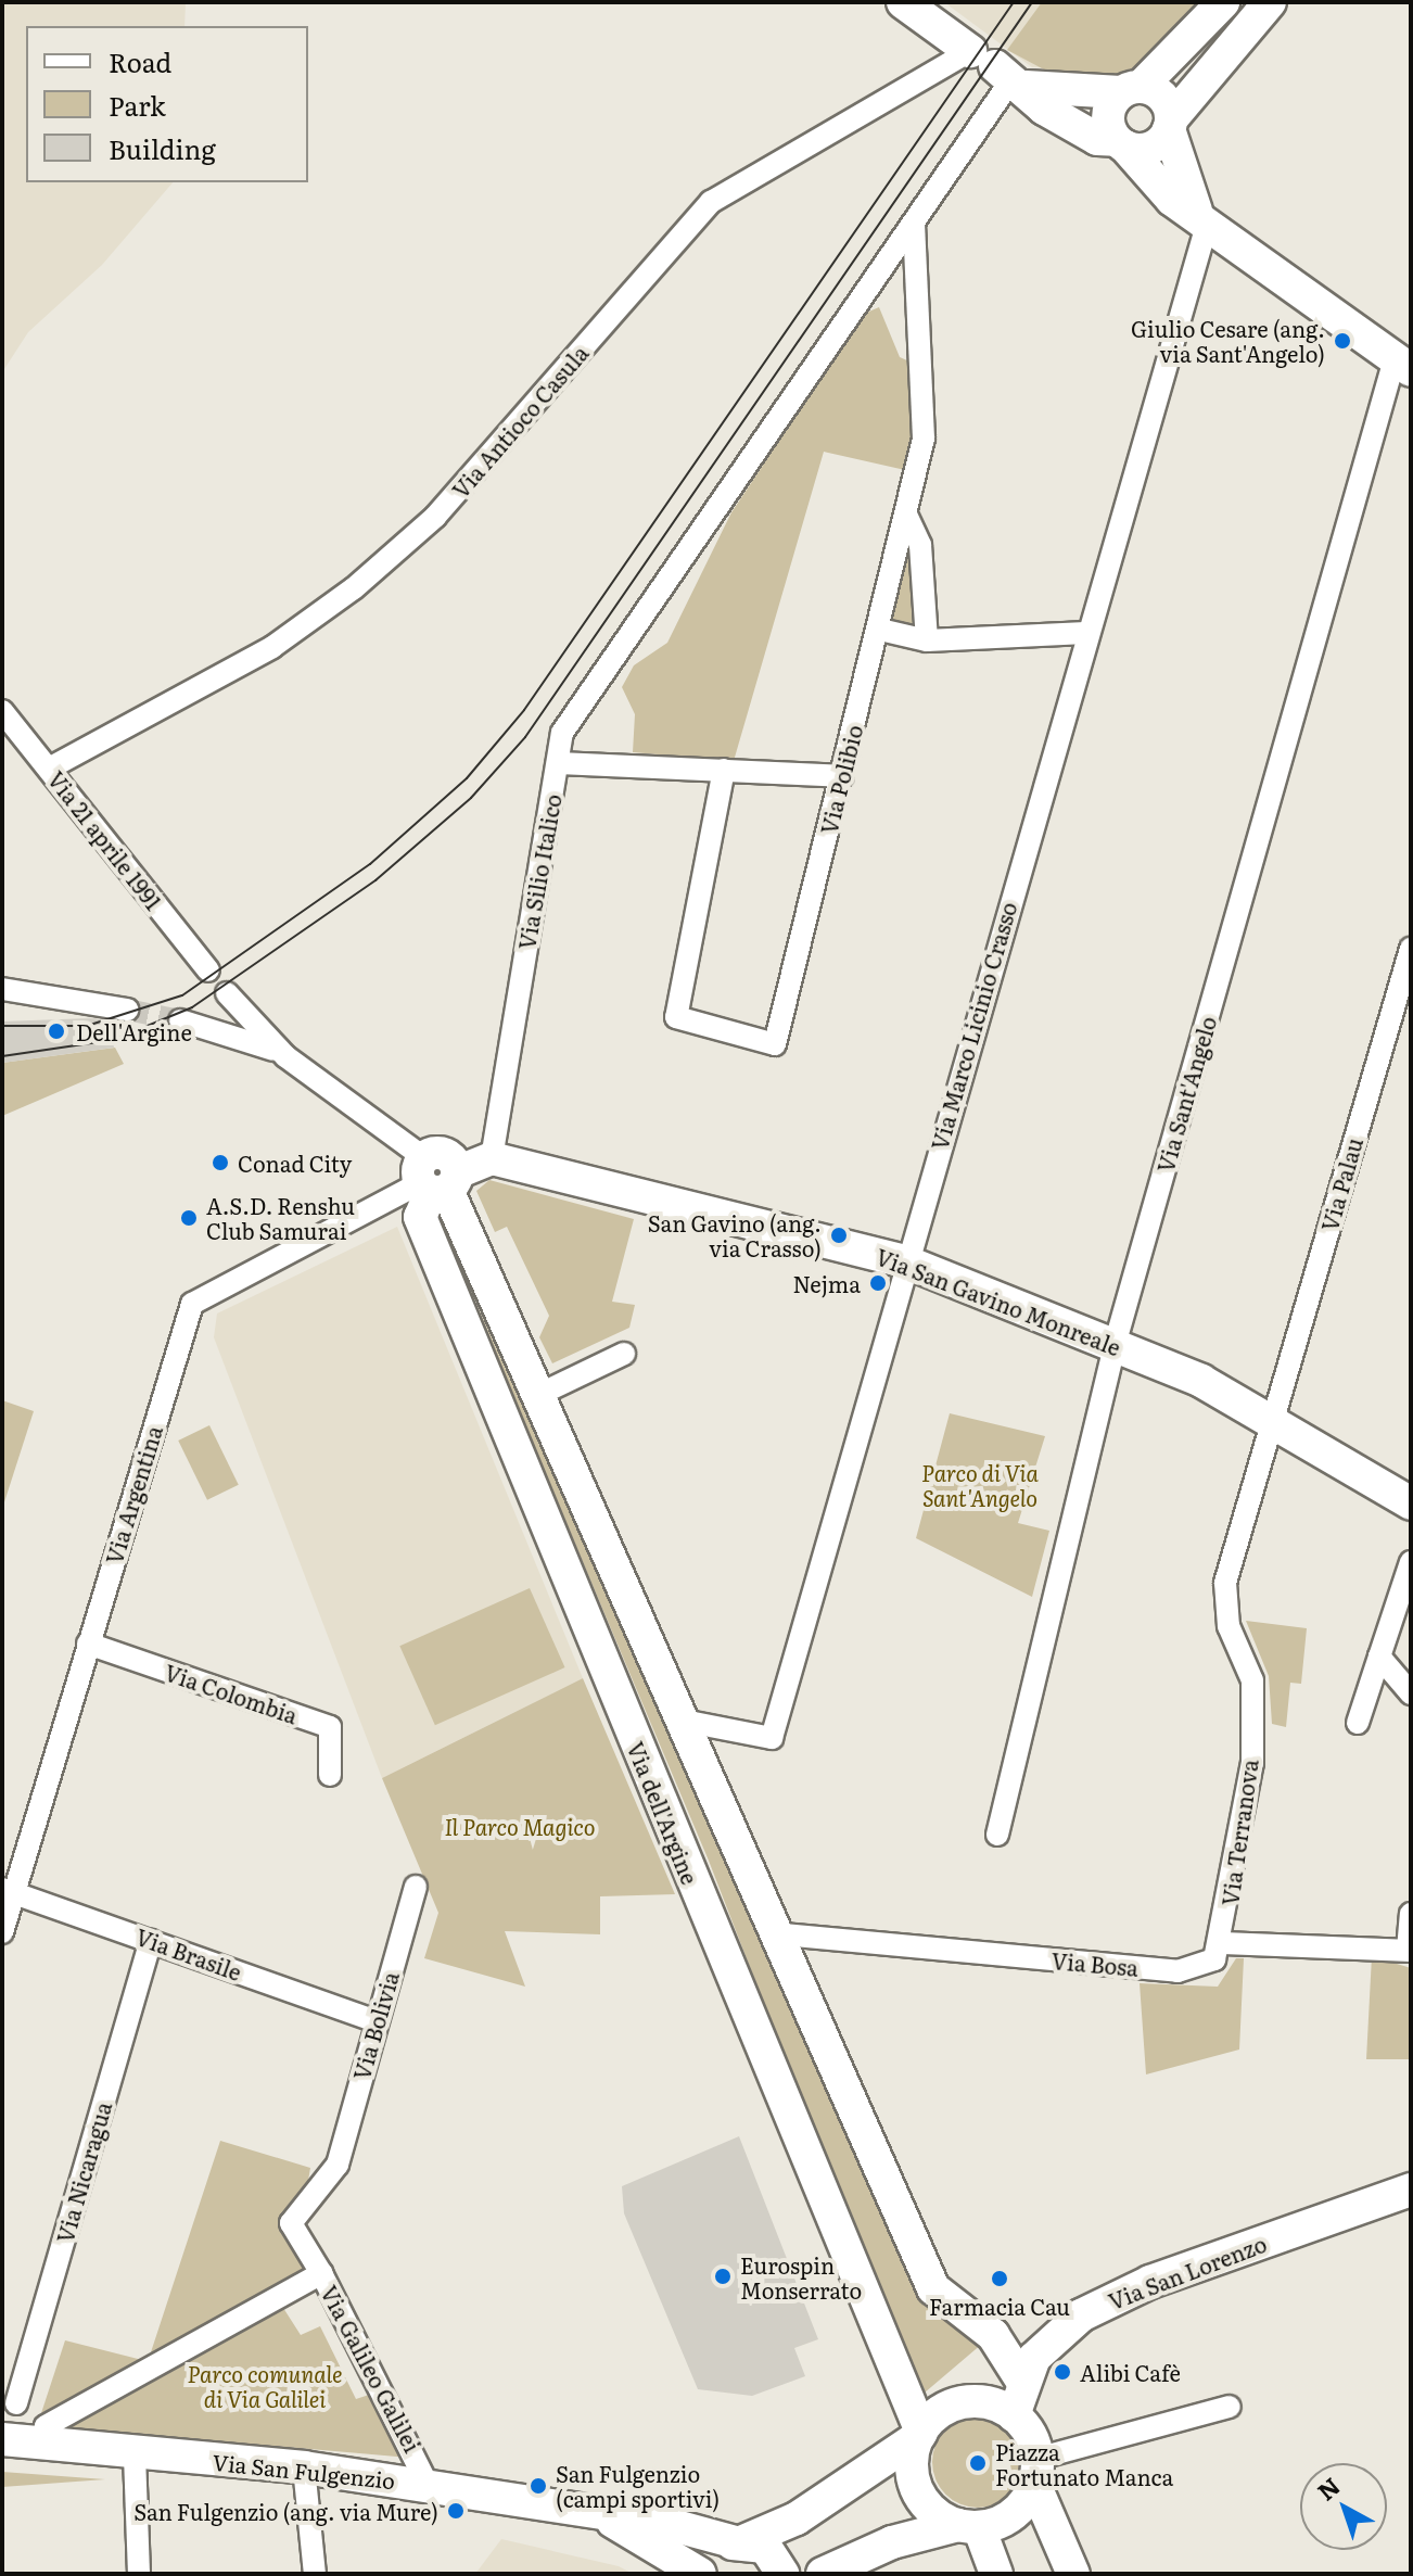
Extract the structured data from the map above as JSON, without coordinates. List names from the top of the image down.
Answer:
{
  "streets": {
    "street": [
      "Via Antioco Casula",
      "Via Polibio",
      "Via 21 aprile 1991",
      "Via Silio Italico",
      "Via Marco Licinio Crasso",
      "Via Sant'Angelo",
      "Via Palau",
      "Via San Gavino Monreale",
      "Via Argentina",
      "Via Colombia",
      "Via dell'Argine",
      "Via Terranova",
      "Via Brasile",
      "Via Bosa",
      "Via Bolivia",
      "Via Nicaragua",
      "Via San Lorenzo",
      "Via Galileo Galilei",
      "Via San Fulgenzio"
    ]
  },
  "crossings": [
    ["Via Antioco Casula", "Via 21 aprile 1991"],
    ["Via Polibio", "Via Silio Italico"],
    ["Via Silio Italico", "Via San Gavino Monreale"],
    ["Via Marco Licinio Crasso", "Via San Gavino Monreale"],
    ["Via Sant'Angelo", "Via San Gavino Monreale"],
    ["Via Palau", "Via San Gavino Monreale"],
    ["Via Palau", "Via Terranova"],
    ["Via San Gavino Monreale", "Via Terranova"],
    ["Via Argentina", "Via Colombia"],
    ["Via Argentina", "Via dell'Argine"],
    ["Via Argentina", "Via Brasile"],
    ["Via dell'Argine", "Via San Lorenzo"],
    ["Via Terranova", "Via Bosa"],
    ["Via Brasile", "Via Bolivia"],
    ["Via Brasile", "Via Nicaragua"],
    ["Via Bolivia", "Via Galileo Galilei"],
    ["Via Galileo Galilei", "Via San Fulgenzio"]
  ],
  "parks": ["Parco di Via Sant'Angelo", "Il Parco Magico", "Parco comunale di Via Galilei"],
  "places": [
    "Giulio Cesare (ang. via Sant'Angelo)",
    "Dell'Argine",
    "Conad City",
    "A.S.D. Renshu Club Samurai",
    "San Gavino (ang. via Crasso)",
    "Nejma",
    "Eurospin Monserrato",
    "Farmacia Cau",
    "Alibi Cafè",
    "Piazza Fortunato Manca",
    "San Fulgenzio (campi sportivi)",
    "San Fulgenzio (ang. via Mure)"
  ],
  "legend": ["Road", "Park", "Building"],
  "north": "top left"
}
